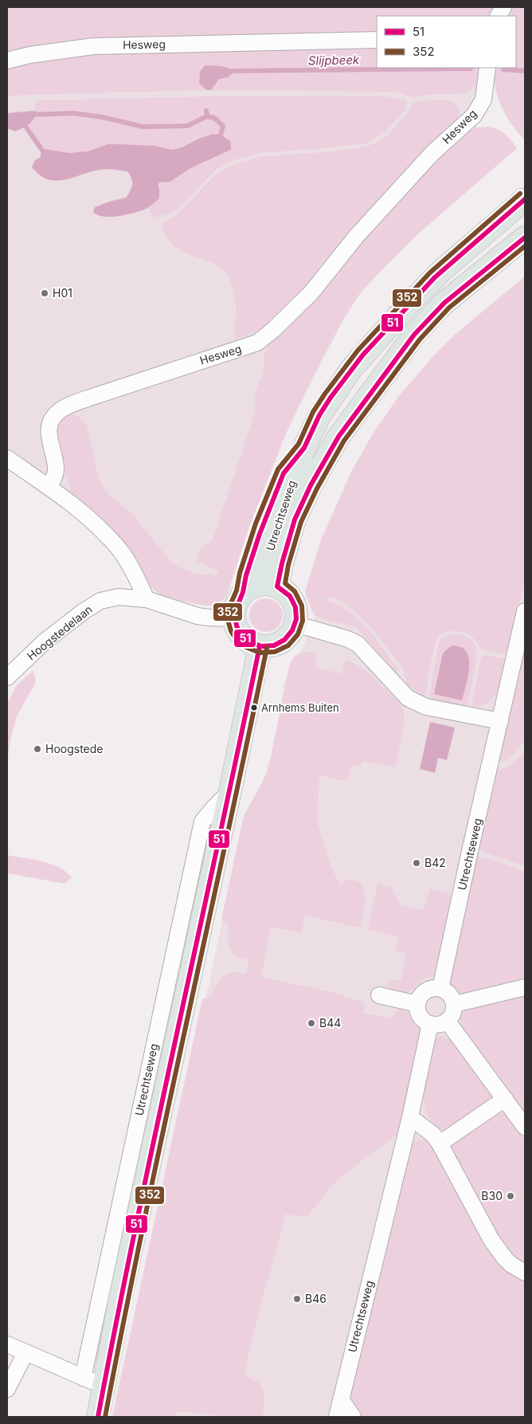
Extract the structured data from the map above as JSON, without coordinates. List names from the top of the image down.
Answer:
{
  "streets": {
    "main road": ["Utrechtseweg"],
    "street": ["Hesweg", "Hoogstedelaan"]
  },
  "crossings": [
    ["Utrechtseweg", "Hoogstedelaan"]
  ],
  "water": ["Slijpbeek"],
  "places": [
    "H01",
    "Arnhems Buiten",
    "Hoogstede",
    "B42",
    "B44",
    "B30",
    "B46"
  ],
  "lines": ["transit line 352", "transit line 51"],
  "legend": ["51", "352"]
}
